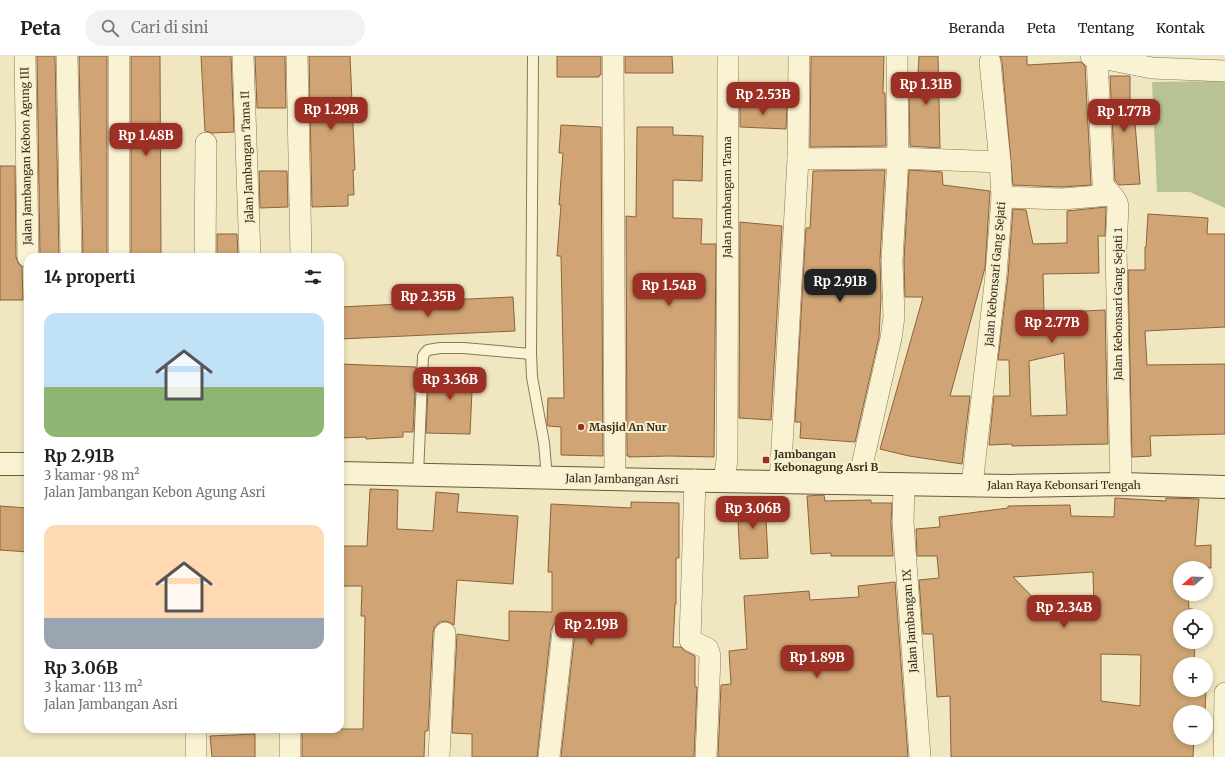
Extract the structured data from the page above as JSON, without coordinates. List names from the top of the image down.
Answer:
{
  "streets": {
    "street": [
      "Jalan Jambangan Kebon Agung III",
      "Jalan Jambangan Tama II",
      "Jalan Jambangan Tama",
      "Jalan Kebonsari Gang Sejati",
      "Jalan Kebonsari Gang Sejati 1",
      "Jalan Jambangan Asri",
      "Jalan Raya Kebonsari Tengah",
      "Jalan Jambangan IX"
    ]
  },
  "crossings": [
    ["Jalan Jambangan Tama", "Jalan Jambangan Asri"],
    ["Jalan Kebonsari Gang Sejati", "Jalan Raya Kebonsari Tengah"],
    ["Jalan Kebonsari Gang Sejati 1", "Jalan Raya Kebonsari Tengah"],
    ["Jalan Jambangan Asri", "Jalan Raya Kebonsari Tengah"],
    ["Jalan Jambangan Asri", "Jalan Jambangan IX"],
    ["Jalan Raya Kebonsari Tengah", "Jalan Jambangan IX"]
  ],
  "places": {
    "other": ["Masjid An Nur"],
    "transit": ["Jambangan Kebonagung Asri B"]
  },
  "north": "left",
  "page": {
    "header": "Peta",
    "search": "Cari di sini",
    "nav": [
      "Beranda",
      "Peta",
      "Tentang",
      "Kontak"
    ],
    "price": [
      "Rp 1.31B",
      "Rp 2.53B",
      "Rp 1.29B",
      "Rp 1.77B",
      "Rp 1.48B",
      "Rp 2.91B",
      "Rp 1.54B",
      "Rp 2.35B",
      "Rp 2.77B",
      "Rp 3.36B",
      "Rp 3.06B",
      "Rp 2.34B",
      "Rp 2.19B",
      "Rp 1.89B"
    ],
    "heading": "14 properti",
    "list": [
      {
        "name": "Rp 2.91B",
        "note": "3 kamar · 98 m² · Jalan Jambangan Kebon Agung Asri"
      },
      {
        "name": "Rp 3.06B",
        "note": "3 kamar · 113 m² · Jalan Jambangan Asri"
      }
    ],
    "map_buttons": ["+", "−"]
  }
}
